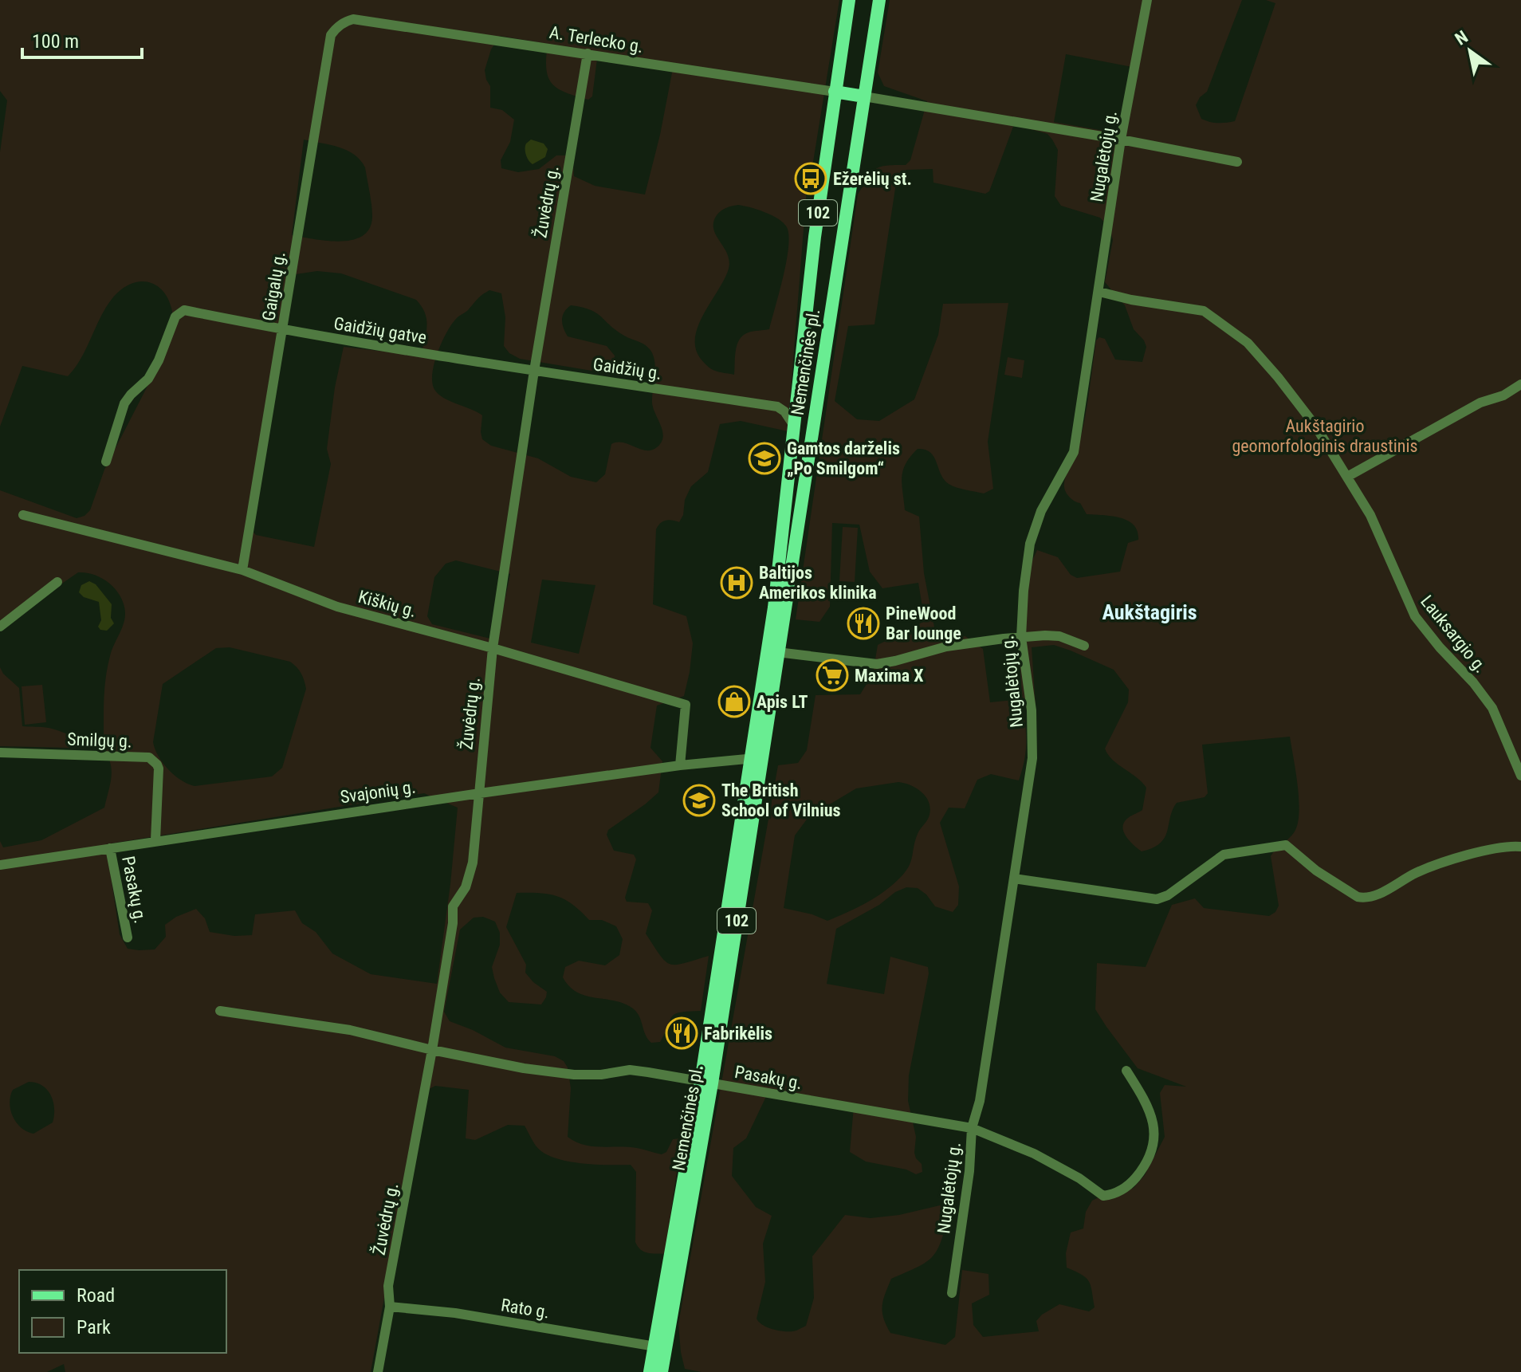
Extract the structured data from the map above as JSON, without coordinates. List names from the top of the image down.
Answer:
{
  "streets": {
    "main road": ["102", "Nemenčinės pl."],
    "street": [
      "A. Terlecko g.",
      "Nugalėtojų g.",
      "Žuvėdrų g.",
      "Gaigalų g.",
      "Gaidžių gatve",
      "Gaidžių g.",
      "Kiškių g.",
      "Lauksargio g.",
      "Smilgų g.",
      "Svajonių g.",
      "Pasakų g.",
      "Rato g."
    ]
  },
  "crossings": [
    ["A. Terlecko g.", "Žuvėdrų g."],
    ["A. Terlecko g.", "Gaigalų g."],
    ["A. Terlecko g.", "Nemenčinės pl."],
    ["Nugalėtojų g.", "Lauksargio g."],
    ["Nugalėtojų g.", "Pasakų g."],
    ["Žuvėdrų g.", "Gaidžių g."],
    ["Žuvėdrų g.", "Kiškių g."],
    ["Žuvėdrų g.", "Svajonių g."],
    ["Žuvėdrų g.", "Pasakų g."],
    ["Žuvėdrų g.", "Rato g."],
    ["Gaigalų g.", "Gaidžių gatve"],
    ["Gaigalų g.", "Kiškių g."],
    ["Gaidžių gatve", "Gaidžių g."],
    ["Nemenčinės pl.", "Svajonių g."],
    ["Nemenčinės pl.", "Pasakų g."],
    ["Nemenčinės pl.", "Rato g."],
    ["Kiškių g.", "Svajonių g."],
    ["Smilgų g.", "Svajonių g."],
    ["Svajonių g.", "Pasakų g."]
  ],
  "districts": ["Aukštagiris"],
  "parks": ["Aukštagirio geomorfologinis draustinis"],
  "places": {
    "bus stop": ["Ežerėlių st."],
    "school or university": ["Gamtos darželis „Po Smilgom“", "The British School of Vilnius"],
    "hospital": ["Baltijos Amerikos klinika"],
    "restaurant": ["PineWood Bar lounge", "Fabrikėlis"],
    "supermarket": ["Maxima X"],
    "shop": ["Apis LT"]
  },
  "legend": ["Road", "Park"],
  "scale_bar": "100 m",
  "north": "top left"
}
